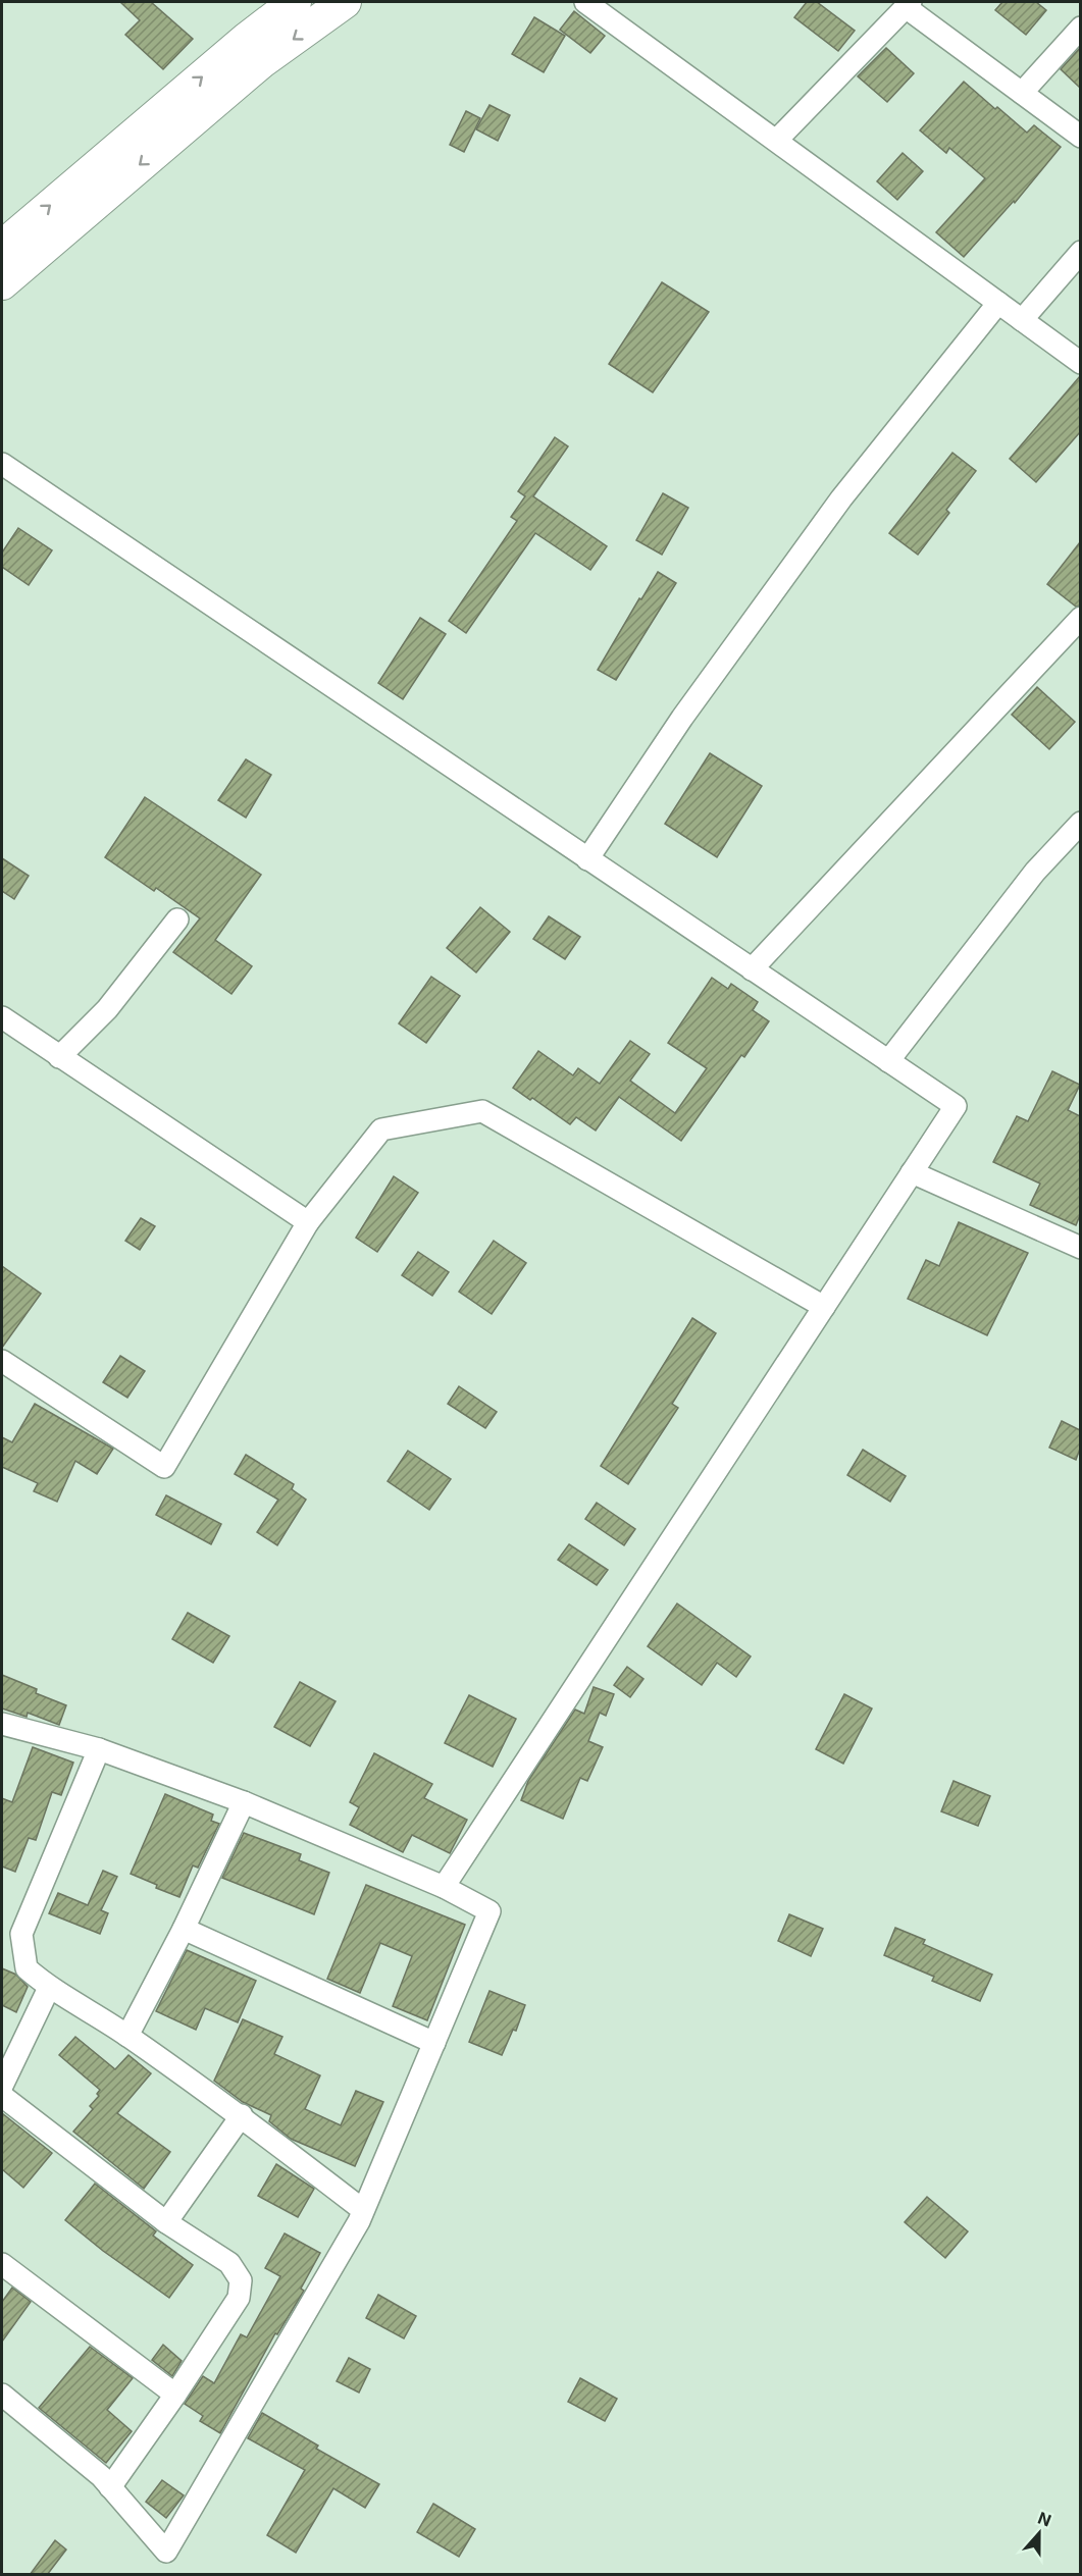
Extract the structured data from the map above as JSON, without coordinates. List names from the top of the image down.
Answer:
{
  "north": "top"
}
